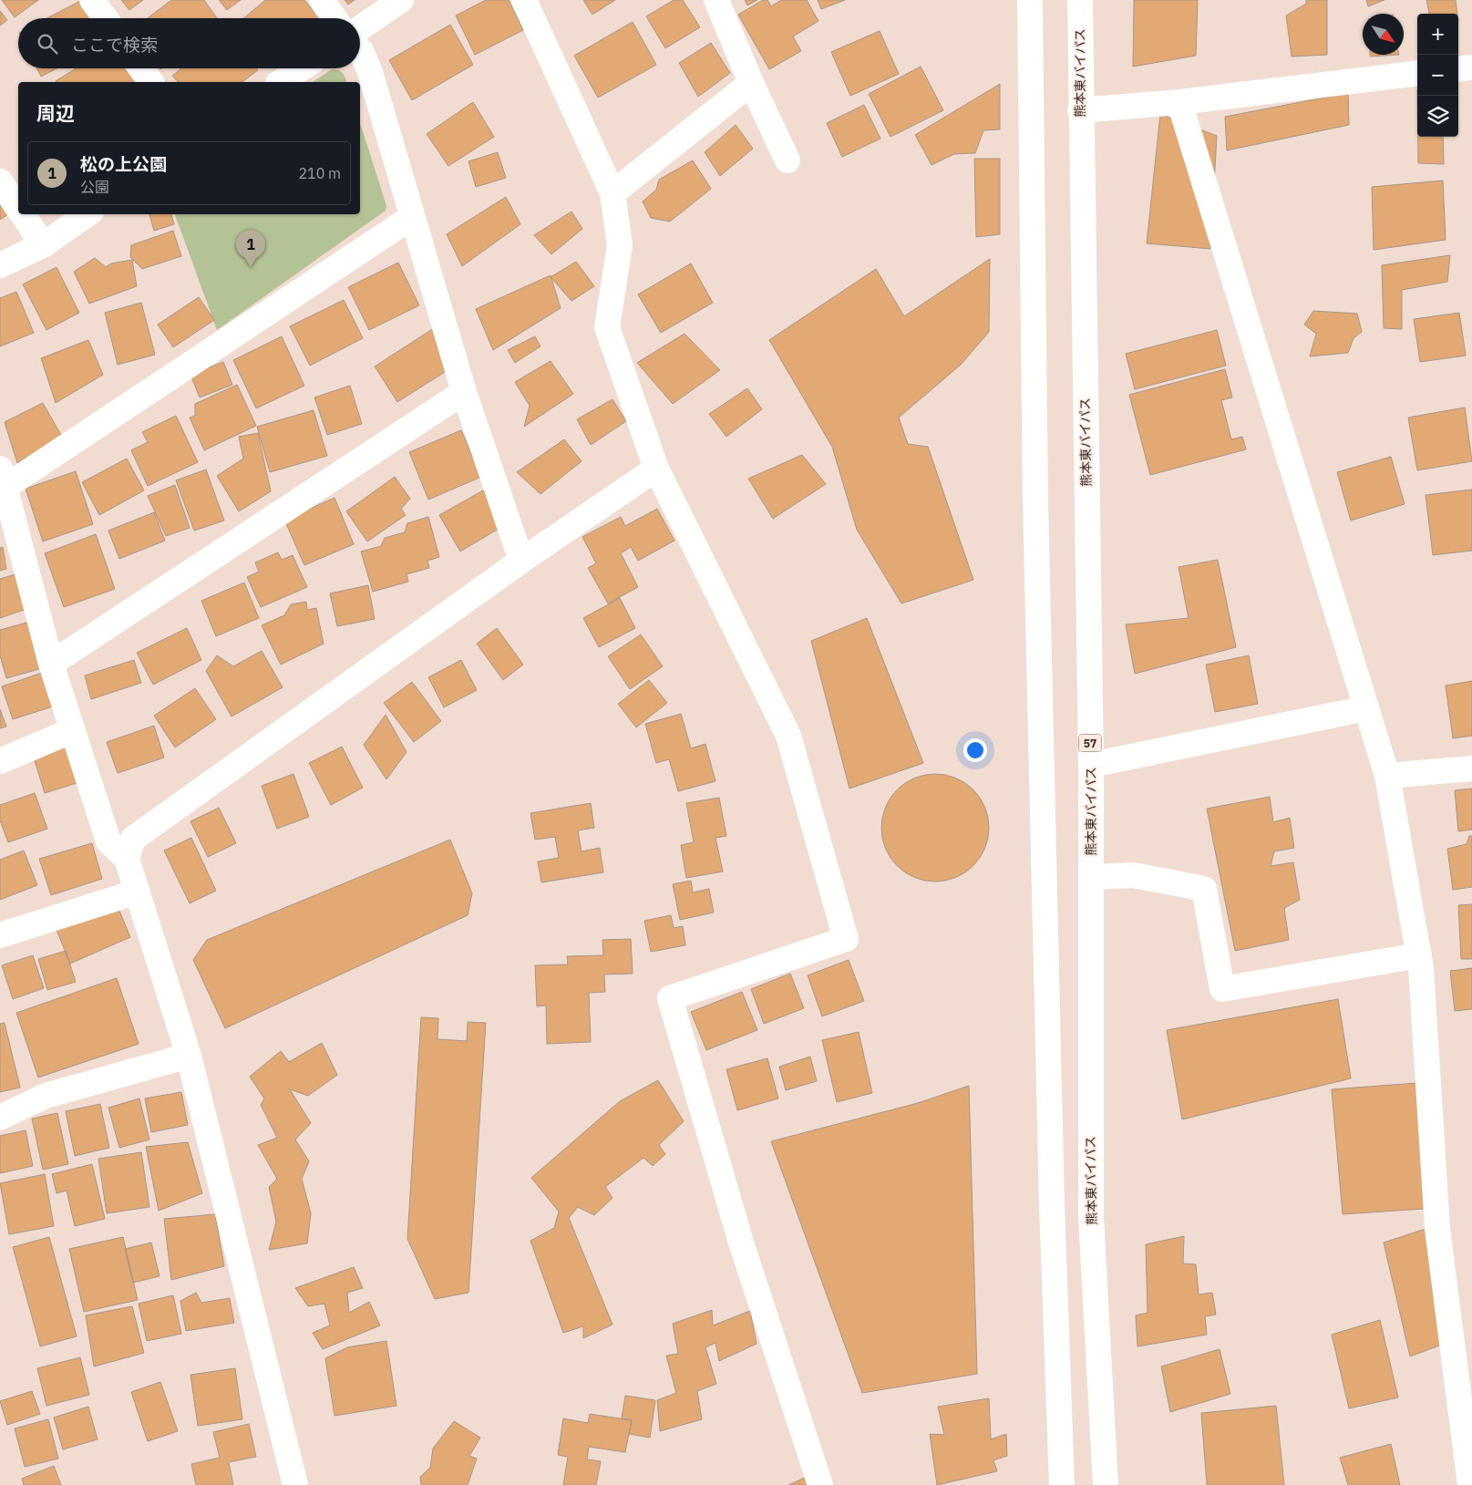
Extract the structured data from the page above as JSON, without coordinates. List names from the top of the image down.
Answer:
{
  "streets": {
    "main road": ["熊本東バイパス", "57"]
  },
  "north": "bottom right",
  "page": {
    "map_buttons": ["+", "−"],
    "search": "ここで検索",
    "heading": "周辺",
    "list": [
      {
        "mark": "1",
        "name": "松の上公園",
        "note": "公園",
        "value": "210 m"
      }
    ],
    "pins": "1"
  }
}
